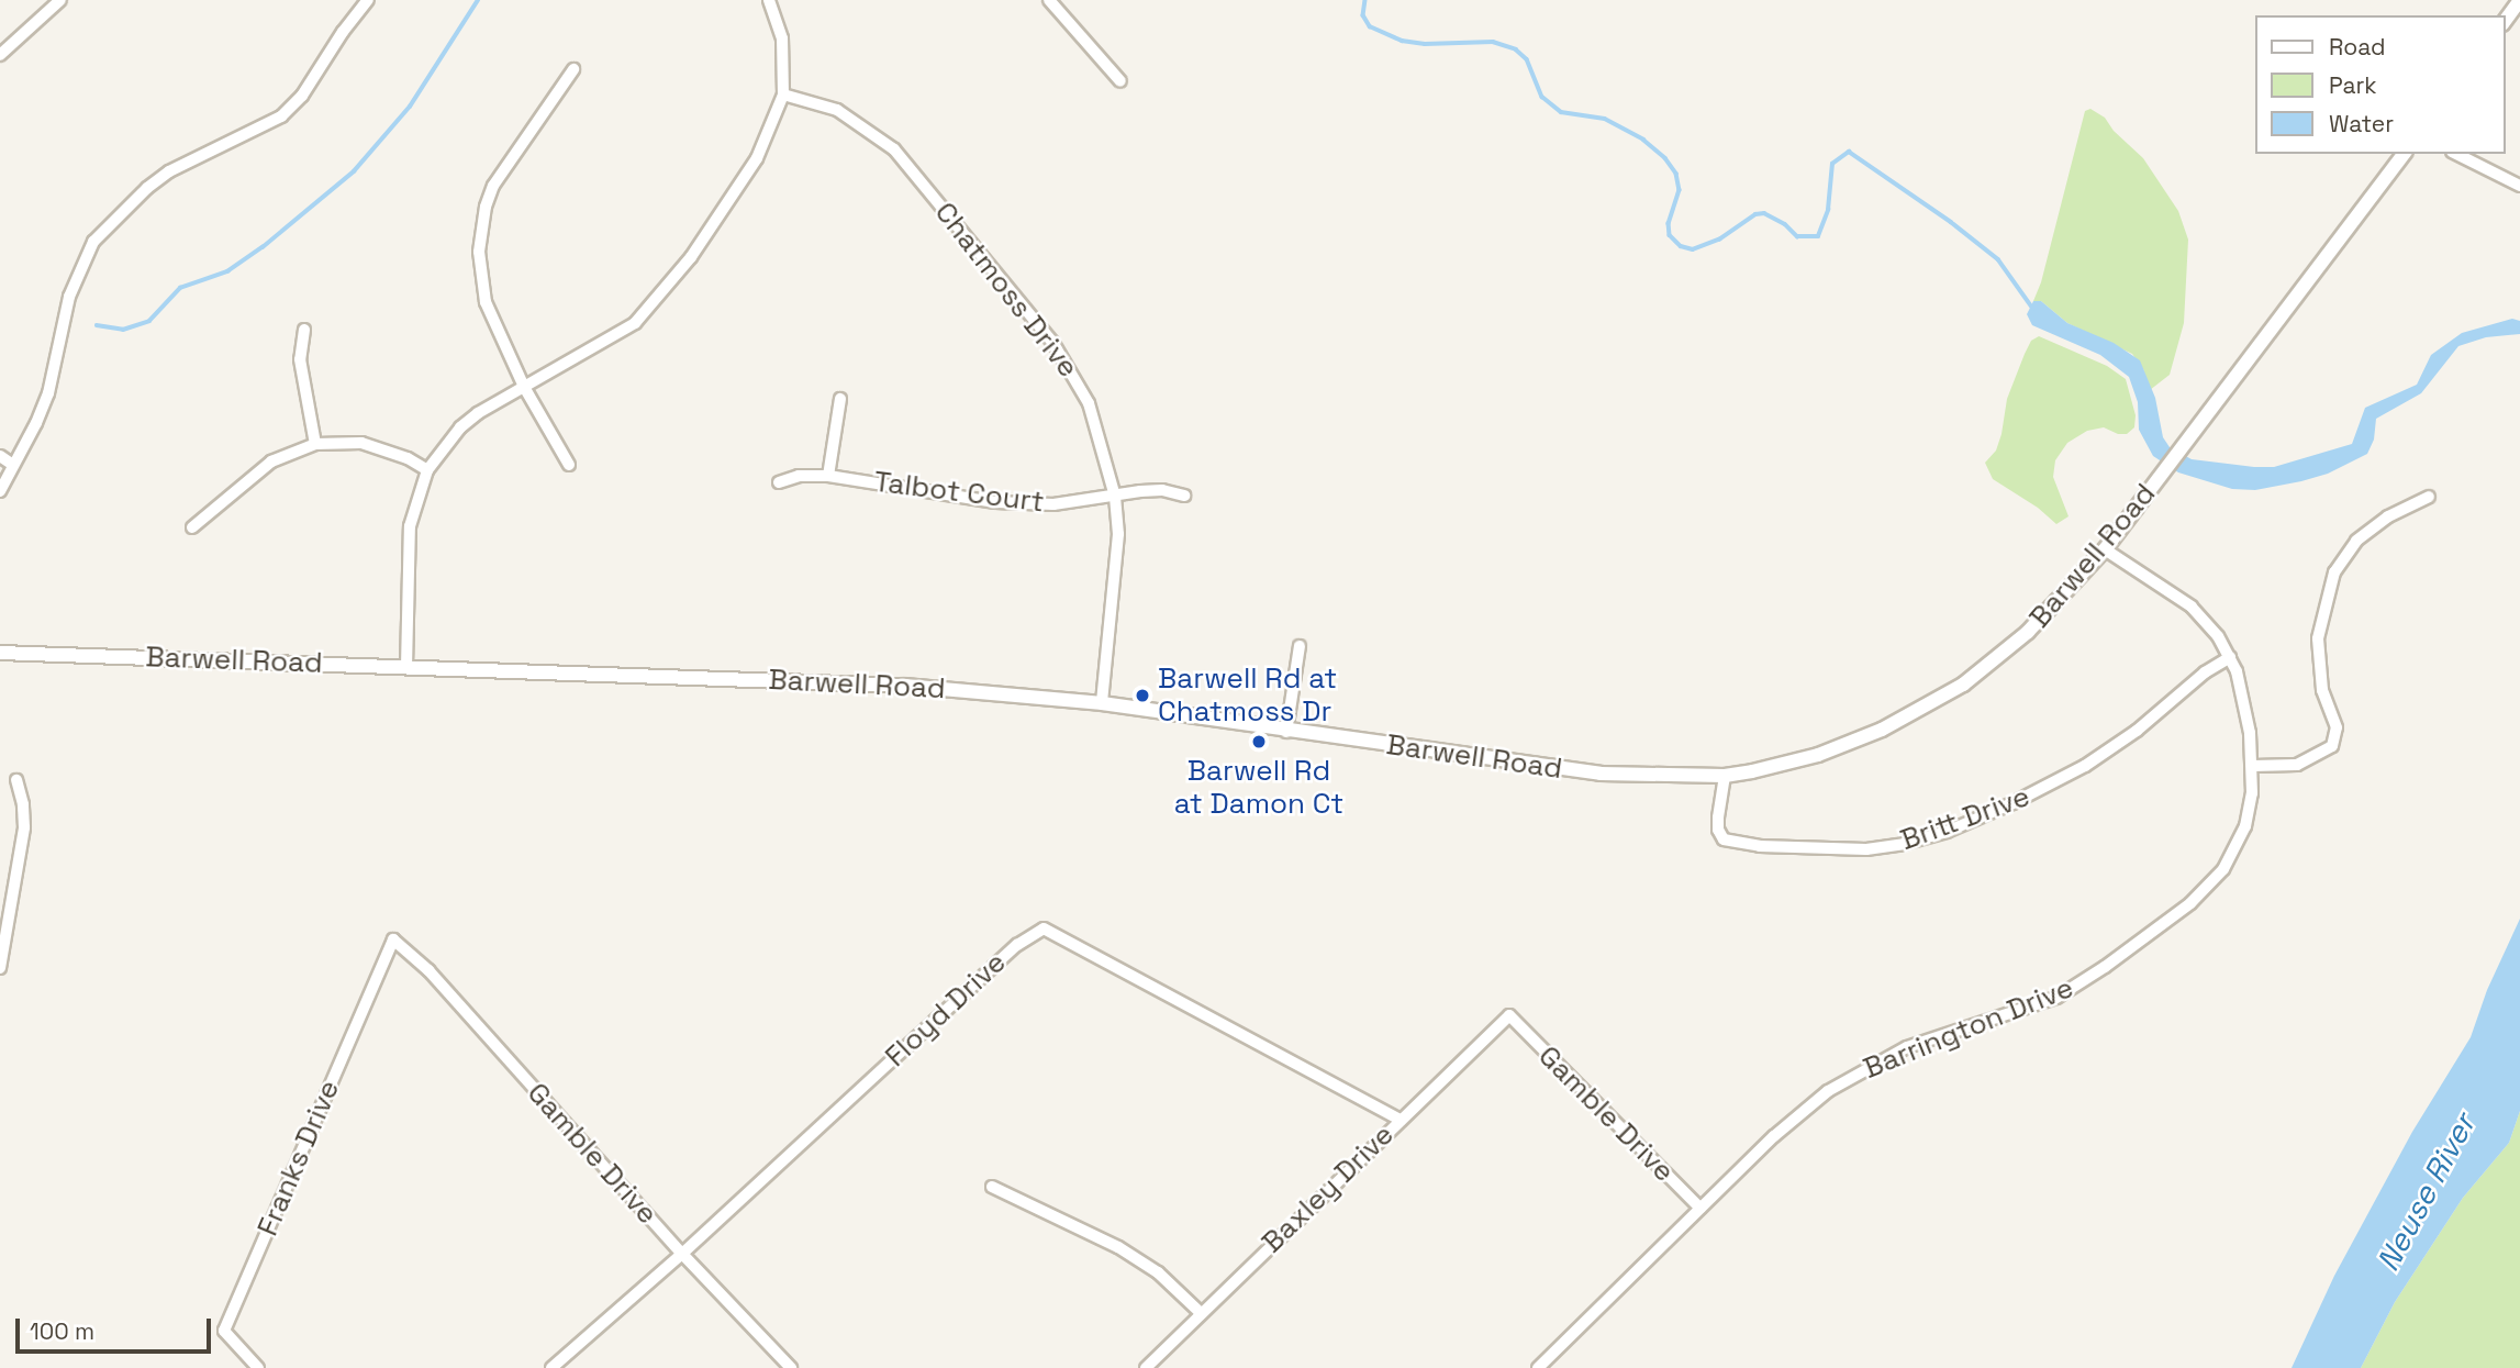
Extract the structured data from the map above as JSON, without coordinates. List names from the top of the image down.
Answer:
{
  "streets": {
    "street": [
      "Chatmoss Drive",
      "Talbot Court",
      "Barwell Road",
      "Britt Drive",
      "Floyd Drive",
      "Barrington Drive",
      "Gamble Drive",
      "Franks Drive",
      "Baxley Drive"
    ]
  },
  "crossings": [
    ["Chatmoss Drive", "Talbot Court"],
    ["Chatmoss Drive", "Barwell Road"],
    ["Barwell Road", "Britt Drive"],
    ["Barwell Road", "Barrington Drive"],
    ["Britt Drive", "Barrington Drive"],
    ["Floyd Drive", "Gamble Drive"],
    ["Floyd Drive", "Baxley Drive"],
    ["Barrington Drive", "Gamble Drive"],
    ["Gamble Drive", "Franks Drive"],
    ["Gamble Drive", "Baxley Drive"]
  ],
  "water": ["Neuse River"],
  "places": ["Barwell Rd at Chatmoss Dr", "Barwell Rd at Damon Ct"],
  "legend": ["Road", "Park", "Water"],
  "scale_bar": "100 m"
}
